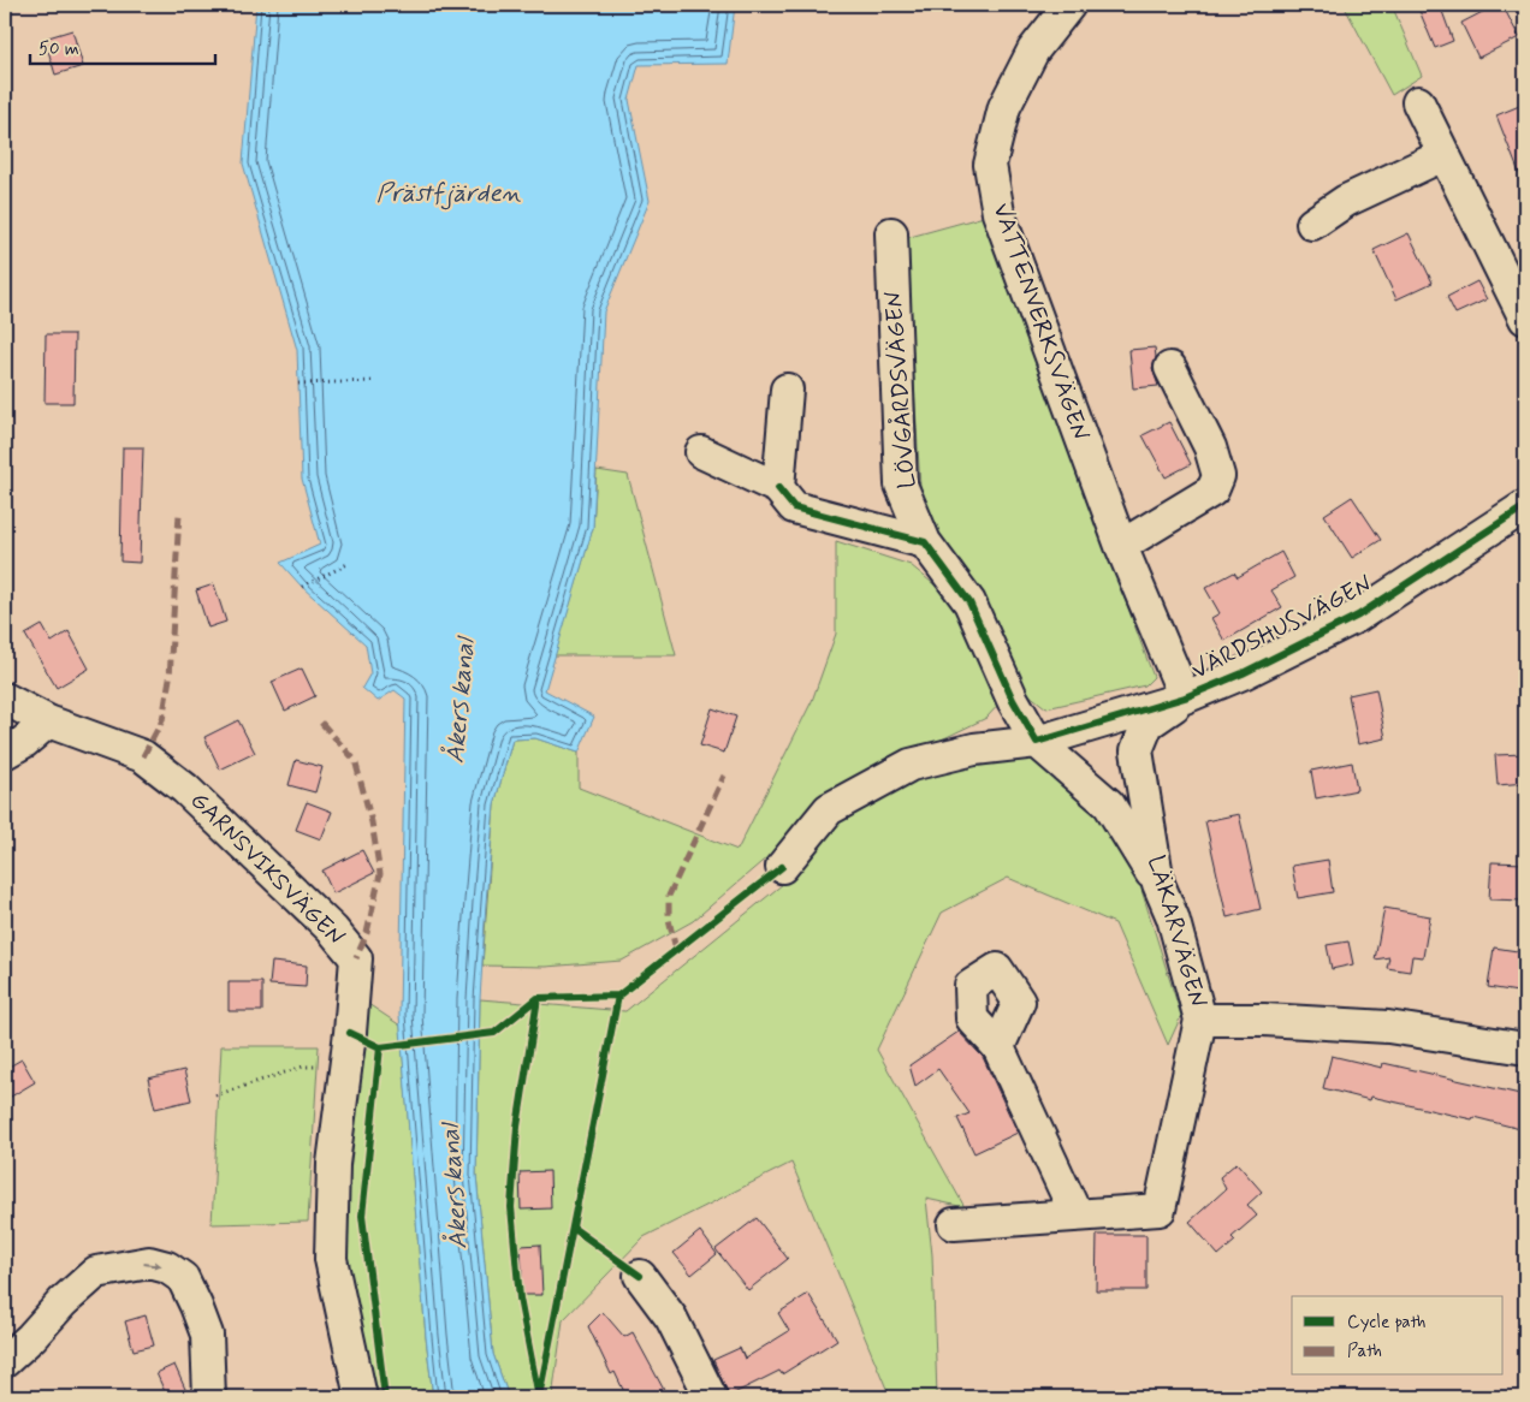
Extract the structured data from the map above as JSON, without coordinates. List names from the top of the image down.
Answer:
{
  "streets": {
    "street": [
      "VATTENVERKSVÄGEN",
      "LÖVGÅRDSVÄGEN",
      "VÄRDSHUSVÄGEN",
      "GARNSVIKSVÄGEN",
      "LÄKARVÄGEN"
    ]
  },
  "crossings": [
    ["VATTENVERKSVÄGEN", "VÄRDSHUSVÄGEN"],
    ["VATTENVERKSVÄGEN", "LÄKARVÄGEN"],
    ["LÖVGÅRDSVÄGEN", "VÄRDSHUSVÄGEN"],
    ["VÄRDSHUSVÄGEN", "LÄKARVÄGEN"]
  ],
  "water": ["Prästfjärden", "Åkers kanal"],
  "legend": ["Cycle path", "Path"],
  "scale_bar": "50 m"
}
